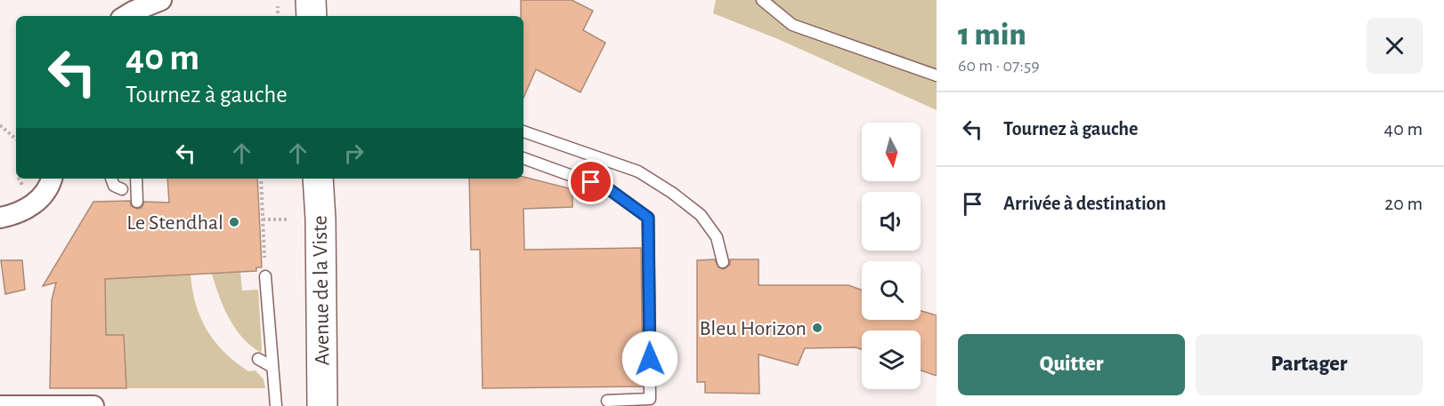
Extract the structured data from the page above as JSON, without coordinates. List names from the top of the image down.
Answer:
{
  "streets": {
    "street": ["Avenue de la Viste"]
  },
  "places": ["Le Stendhal", "Bleu Horizon"],
  "north": "bottom",
  "page": {
    "heading": ["1 min", "60 m · 07:59"],
    "turn": ["40 m", "Tournez à gauche"],
    "list": [
      {
        "name": "Tournez à gauche",
        "value": "40 m"
      },
      {
        "name": "Arrivée à destination",
        "value": "20 m"
      }
    ],
    "buttons": ["Quitter", "Partager"]
  }
}
